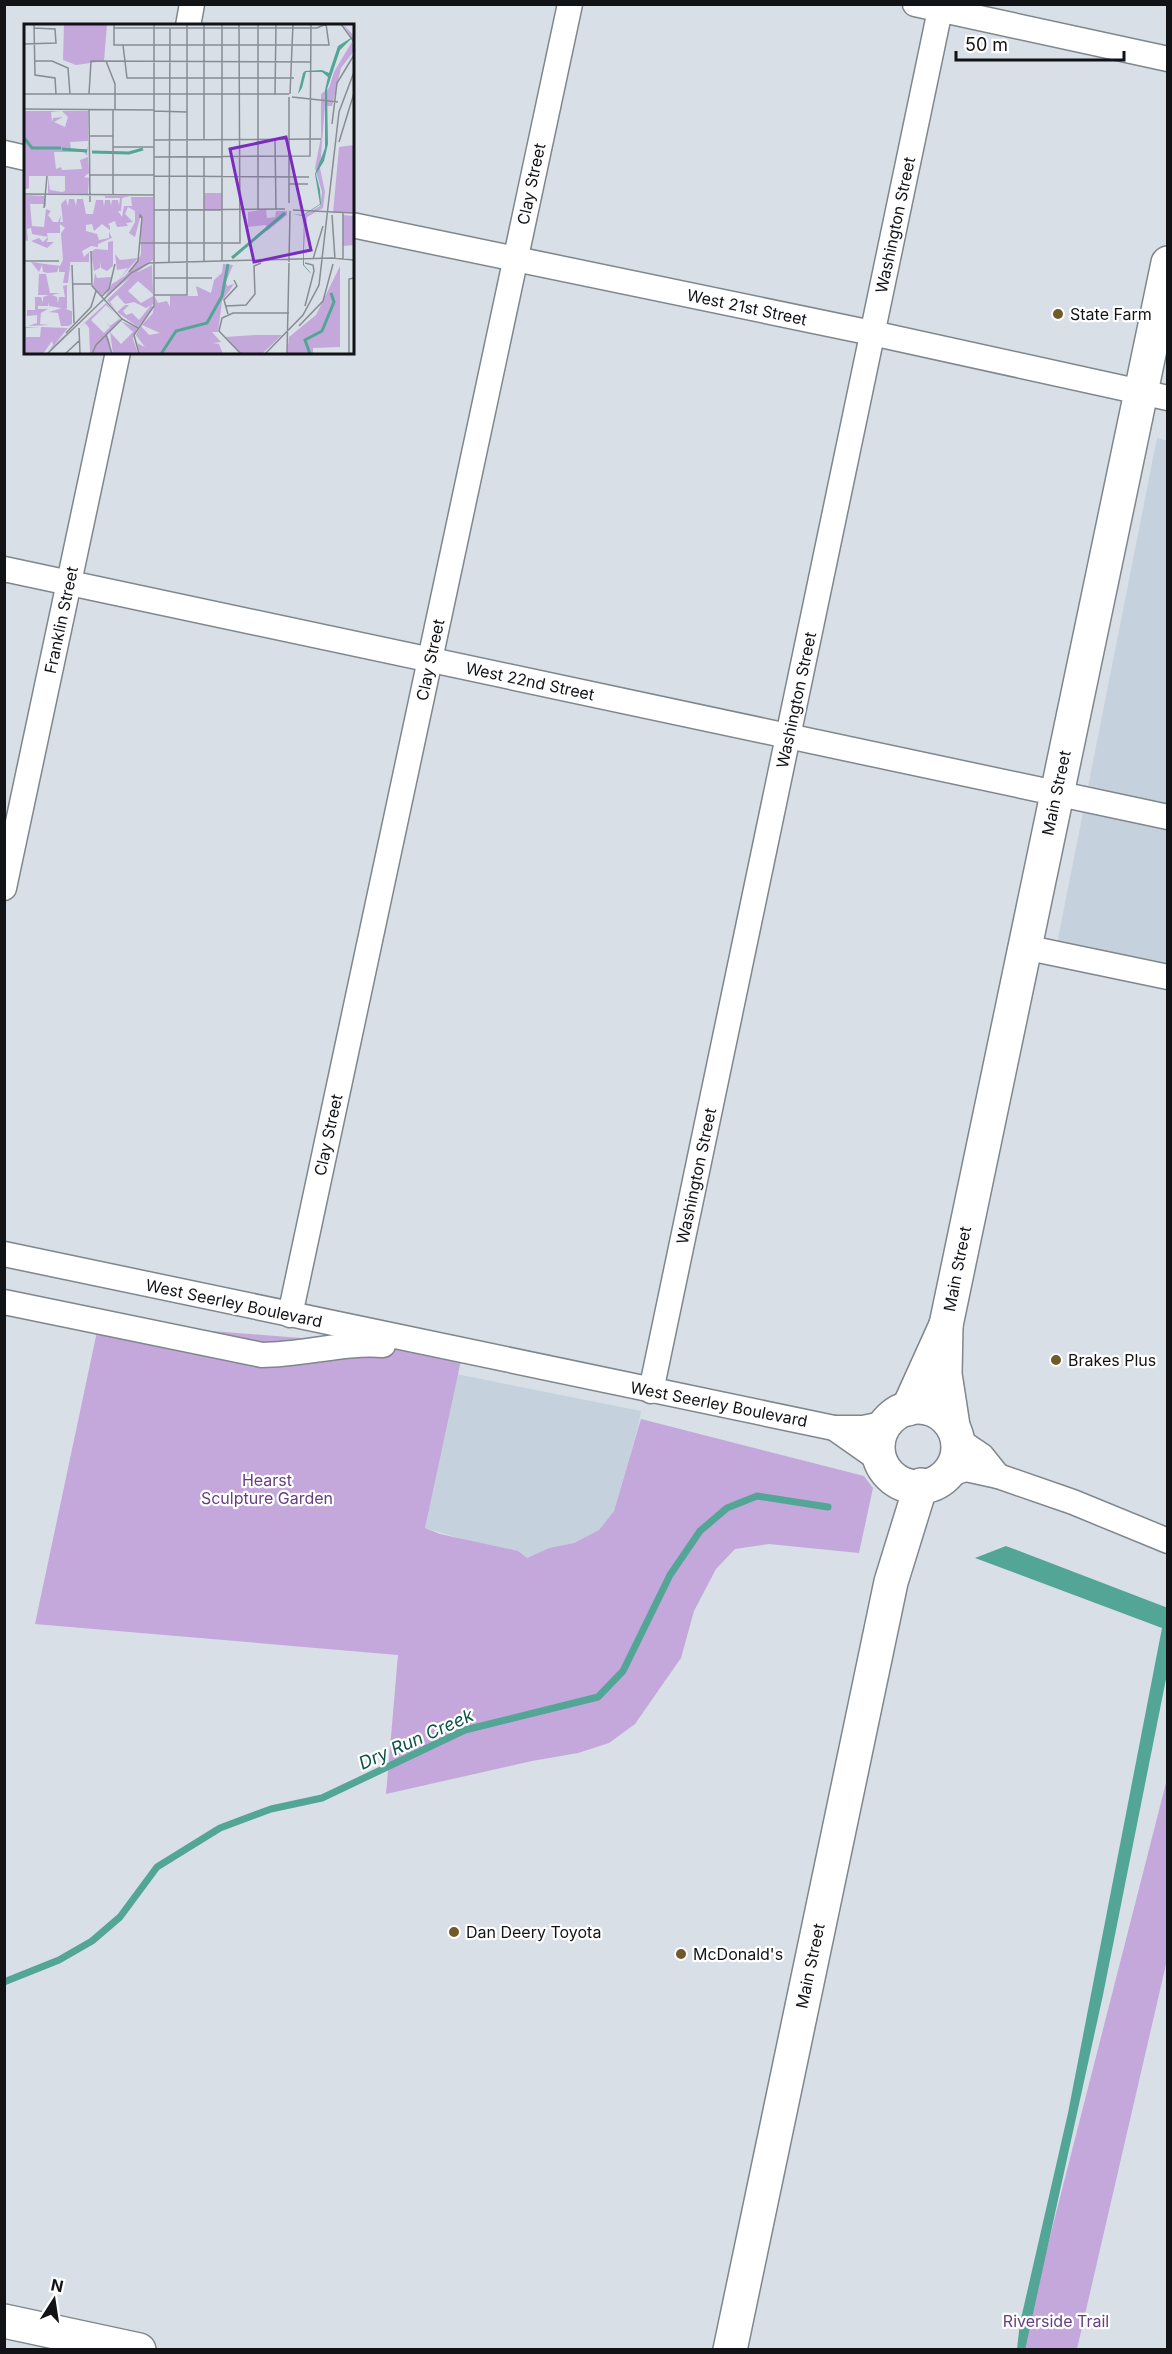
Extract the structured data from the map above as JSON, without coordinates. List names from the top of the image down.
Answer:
{
  "streets": {
    "main road": ["Main Street"],
    "street": [
      "Clay Street",
      "Washington Street",
      "West 21st Street",
      "Franklin Street",
      "West 22nd Street",
      "West Seerley Boulevard"
    ]
  },
  "crossings": [
    ["Clay Street", "West 21st Street"],
    ["Clay Street", "West 22nd Street"],
    ["Clay Street", "West Seerley Boulevard"],
    ["Washington Street", "West 21st Street"],
    ["Washington Street", "West 22nd Street"],
    ["Washington Street", "West Seerley Boulevard"],
    ["West 21st Street", "Main Street"],
    ["Franklin Street", "West 22nd Street"],
    ["West 22nd Street", "Main Street"],
    ["Main Street", "West Seerley Boulevard"]
  ],
  "water": ["Dry Run Creek"],
  "parks": ["Hearst Sculpture Garden", "Riverside Trail"],
  "places": [
    "State Farm",
    "Brakes Plus",
    "Dan Deery Toyota",
    "McDonald's"
  ],
  "scale_bar": "50 m",
  "north": "top"
}
